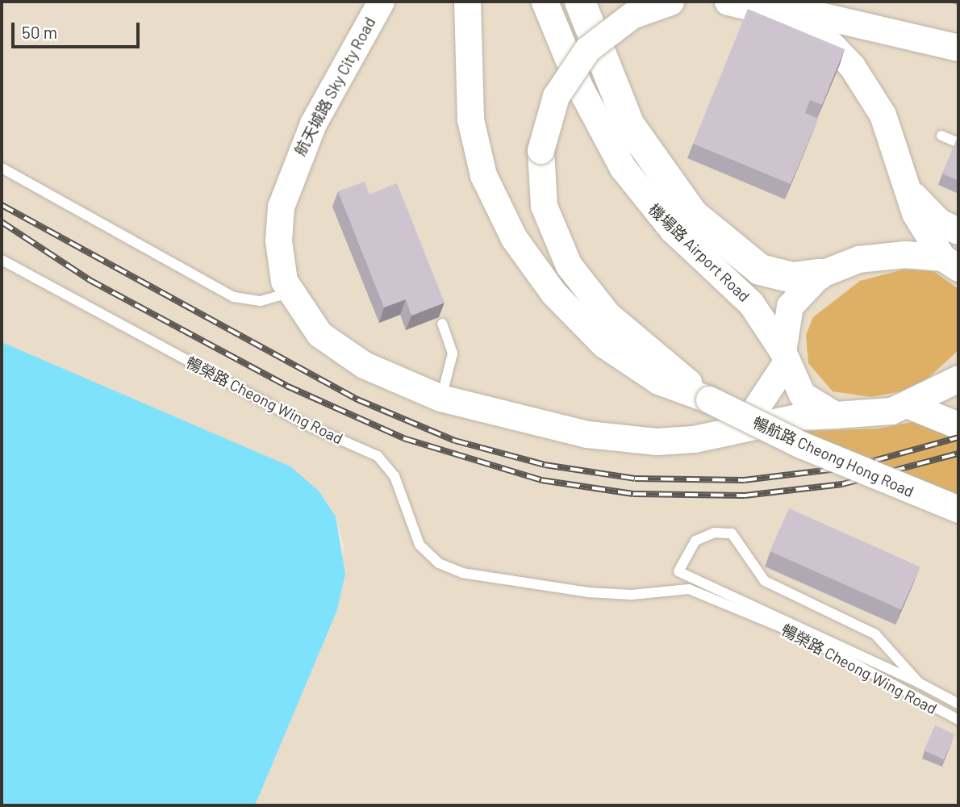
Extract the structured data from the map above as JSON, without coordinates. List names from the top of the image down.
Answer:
{
  "streets": {
    "main road": ["機場路 Airport Road"],
    "street": ["航天城路 Sky City Road", "暢航路 Cheong Hong Road"],
    "lane": ["暢榮路 Cheong Wing Road"]
  },
  "crossings": [
    ["航天城路 Sky City Road", "機場路 Airport Road"]
  ],
  "scale_bar": "50 m"
}
